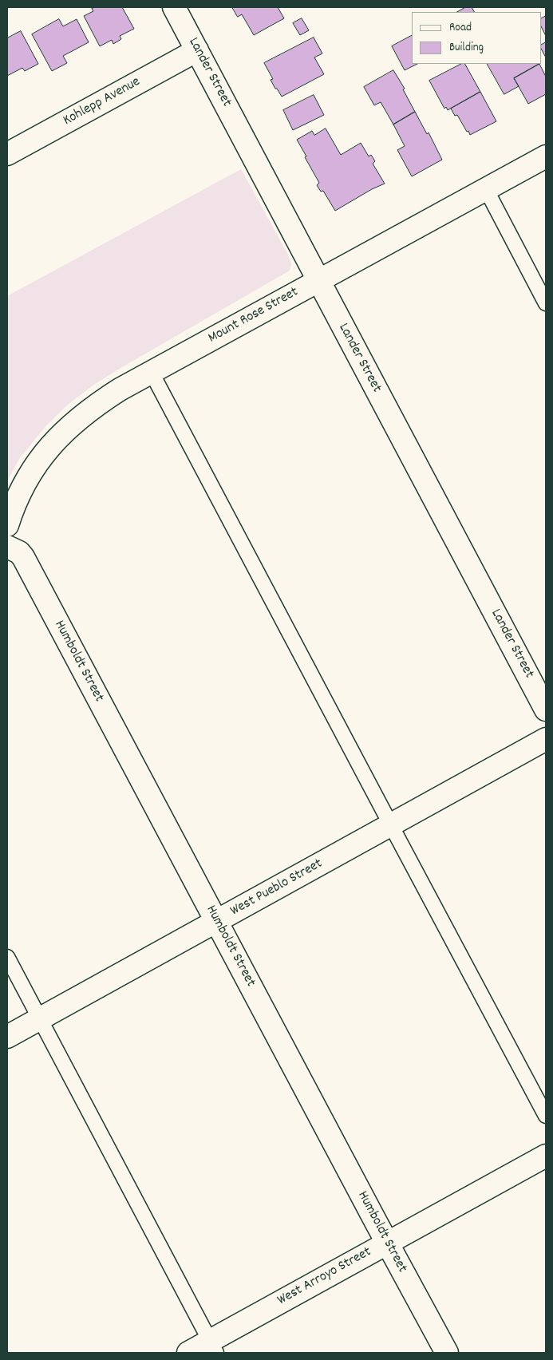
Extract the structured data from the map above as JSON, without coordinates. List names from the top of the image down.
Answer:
{
  "streets": {
    "street": [
      "Lander Street",
      "Kohlepp Avenue",
      "Mount Rose Street",
      "Humboldt Street",
      "West Pueblo Street",
      "West Arroyo Street"
    ]
  },
  "crossings": [
    ["Lander Street", "Kohlepp Avenue"],
    ["Lander Street", "Mount Rose Street"],
    ["Humboldt Street", "West Pueblo Street"],
    ["Humboldt Street", "West Arroyo Street"]
  ],
  "legend": ["Road", "Building"]
}
